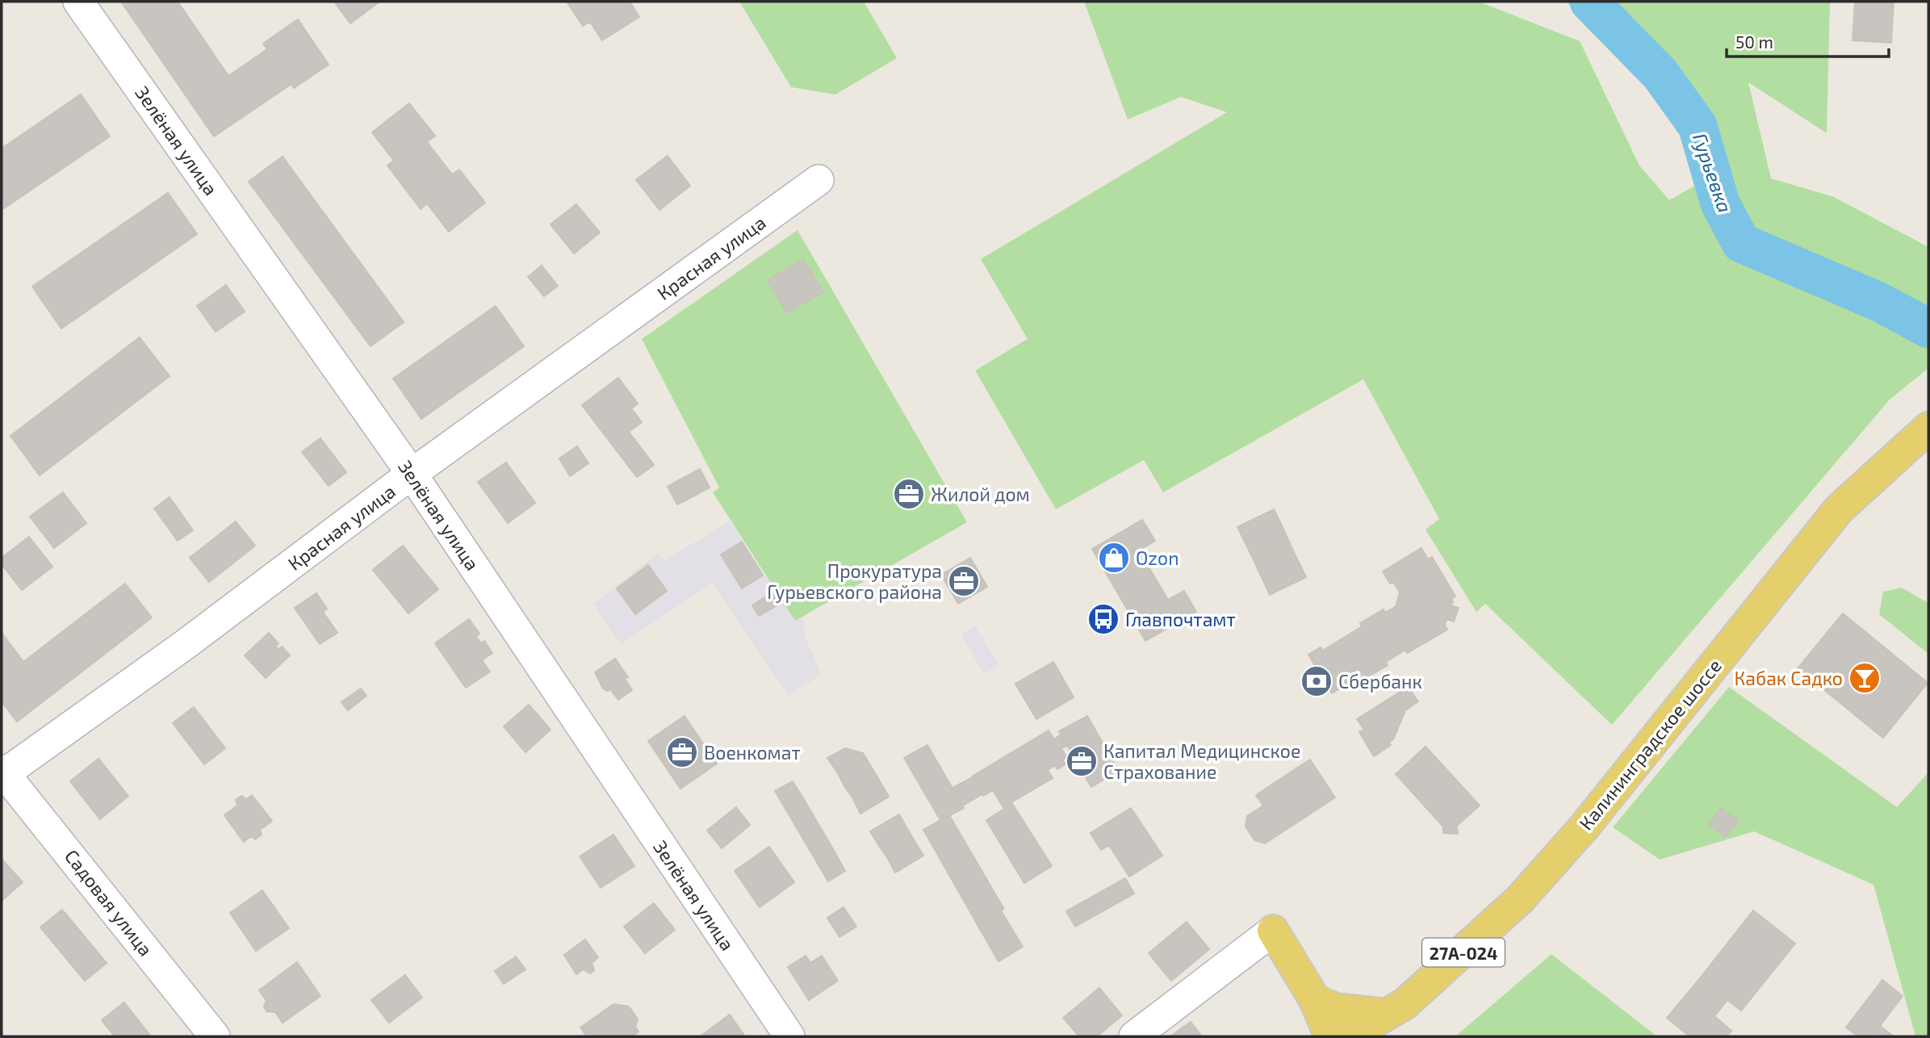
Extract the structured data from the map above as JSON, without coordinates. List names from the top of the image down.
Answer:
{
  "streets": {
    "main road": ["Калининградское шоссе", "27А-024"],
    "street": ["Зелёная улица", "Красная улица", "Садовая улица"]
  },
  "crossings": [
    ["Зелёная улица", "Красная улица"],
    ["Красная улица", "Садовая улица"]
  ],
  "water": ["Гурьевка"],
  "places": {
    "office": [
      "Жилой дом",
      "Прокуратура Гурьевского района",
      "Военкомат",
      "Капитал Медицинское Страхование"
    ],
    "shop": ["Ozon"],
    "bus stop": ["Главпочтамт"],
    "bar": ["Кабак Садко"],
    "bank": ["Сбербанк"]
  },
  "scale_bar": "50 m"
}
